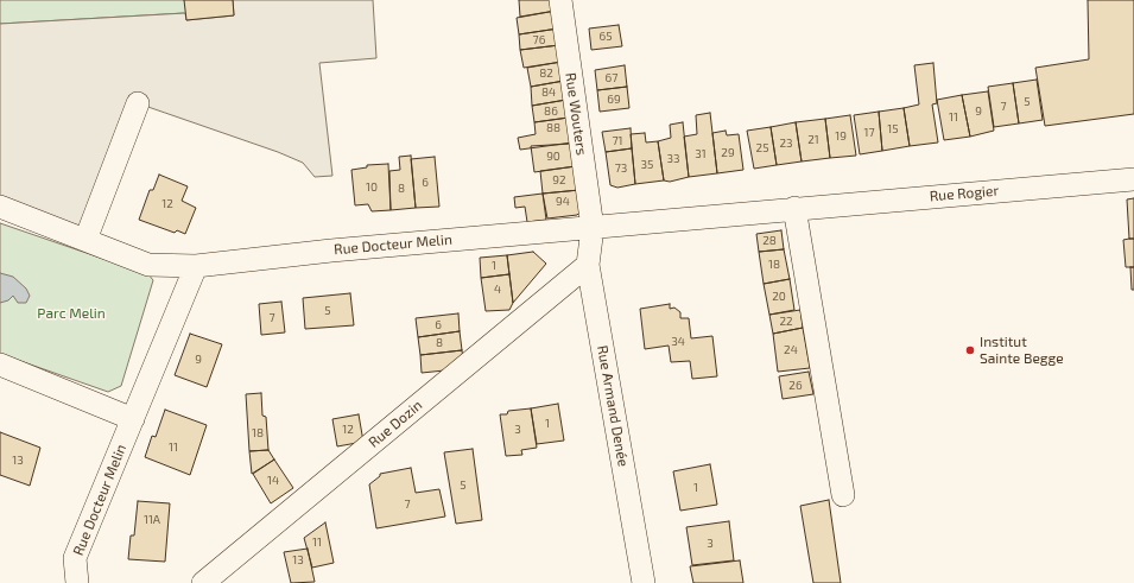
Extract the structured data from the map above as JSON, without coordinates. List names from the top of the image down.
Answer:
{
  "streets": {
    "street": [
      "Rue Wouters",
      "Rue Rogier",
      "Rue Docteur Melin",
      "Rue Armand Denée",
      "Rue Dozin"
    ]
  },
  "crossings": [
    ["Rue Wouters", "Rue Rogier"],
    ["Rue Wouters", "Rue Docteur Melin"],
    ["Rue Wouters", "Rue Armand Denée"],
    ["Rue Rogier", "Rue Docteur Melin"],
    ["Rue Rogier", "Rue Armand Denée"],
    ["Rue Docteur Melin", "Rue Armand Denée"],
    ["Rue Armand Denée", "Rue Dozin"]
  ],
  "parks": ["Parc Melin"],
  "places": ["Institut Sainte Begge"],
  "house_numbers": [
    "65",
    "76",
    "82",
    "67",
    "84",
    "69",
    "5",
    "7",
    "86",
    "9",
    "11",
    "88",
    "15",
    "17",
    "19",
    "21",
    "71",
    "23",
    "25",
    "29",
    "31",
    "90",
    "33",
    "35",
    "73",
    "92",
    "6",
    "10",
    "8",
    "94",
    "12",
    "28",
    "18",
    "1",
    "4",
    "20",
    "5",
    "7",
    "22",
    "6",
    "34",
    "8",
    "24",
    "9",
    "26",
    "1",
    "12",
    "3",
    "18",
    "11",
    "13",
    "14",
    "5",
    "1",
    "7",
    "11A",
    "11",
    "3",
    "13"
  ]
}
